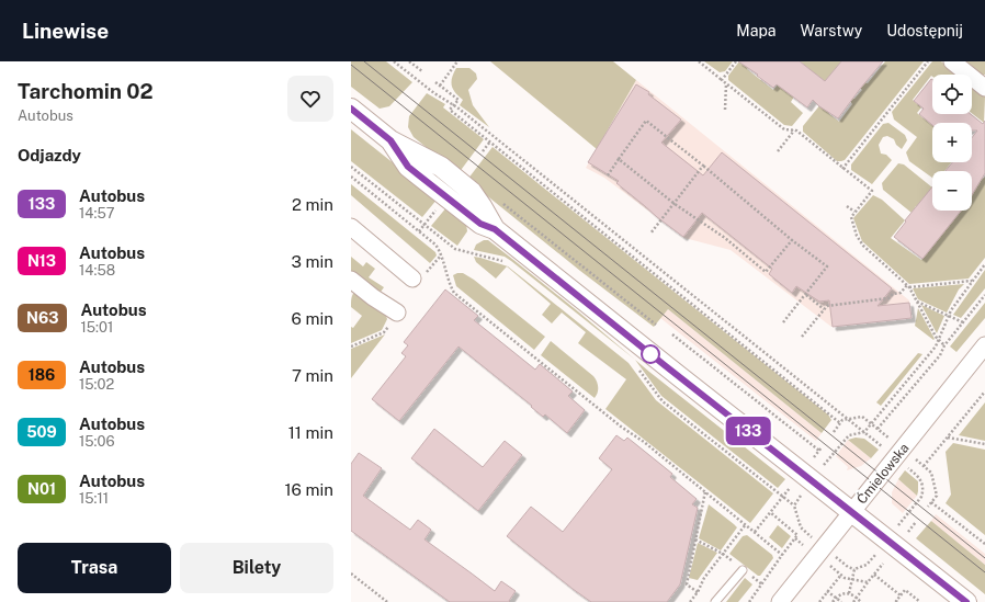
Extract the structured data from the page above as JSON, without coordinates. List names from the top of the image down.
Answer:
{
  "streets": {
    "street": ["Ćmielowska"]
  },
  "lines": ["bus line 133"],
  "page": {
    "header": "Linewise",
    "nav": ["Mapa", "Warstwy", "Udostępnij"],
    "heading": [
      ["Tarchomin 02", "Autobus"],
      "Odjazdy"
    ],
    "on_map": "133",
    "map_buttons": ["+", "−"],
    "list": [
      {
        "mark": "133",
        "name": "Autobus",
        "note": "14:57",
        "value": "2 min"
      },
      {
        "mark": "N13",
        "name": "Autobus",
        "note": "14:58",
        "value": "3 min"
      },
      {
        "mark": "N63",
        "name": "Autobus",
        "note": "15:01",
        "value": "6 min"
      },
      {
        "mark": "186",
        "name": "Autobus",
        "note": "15:02",
        "value": "7 min"
      },
      {
        "mark": "509",
        "name": "Autobus",
        "note": "15:06",
        "value": "11 min"
      },
      {
        "mark": "N01",
        "name": "Autobus",
        "note": "15:11",
        "value": "16 min"
      }
    ],
    "buttons": ["Trasa", "Bilety"]
  }
}
